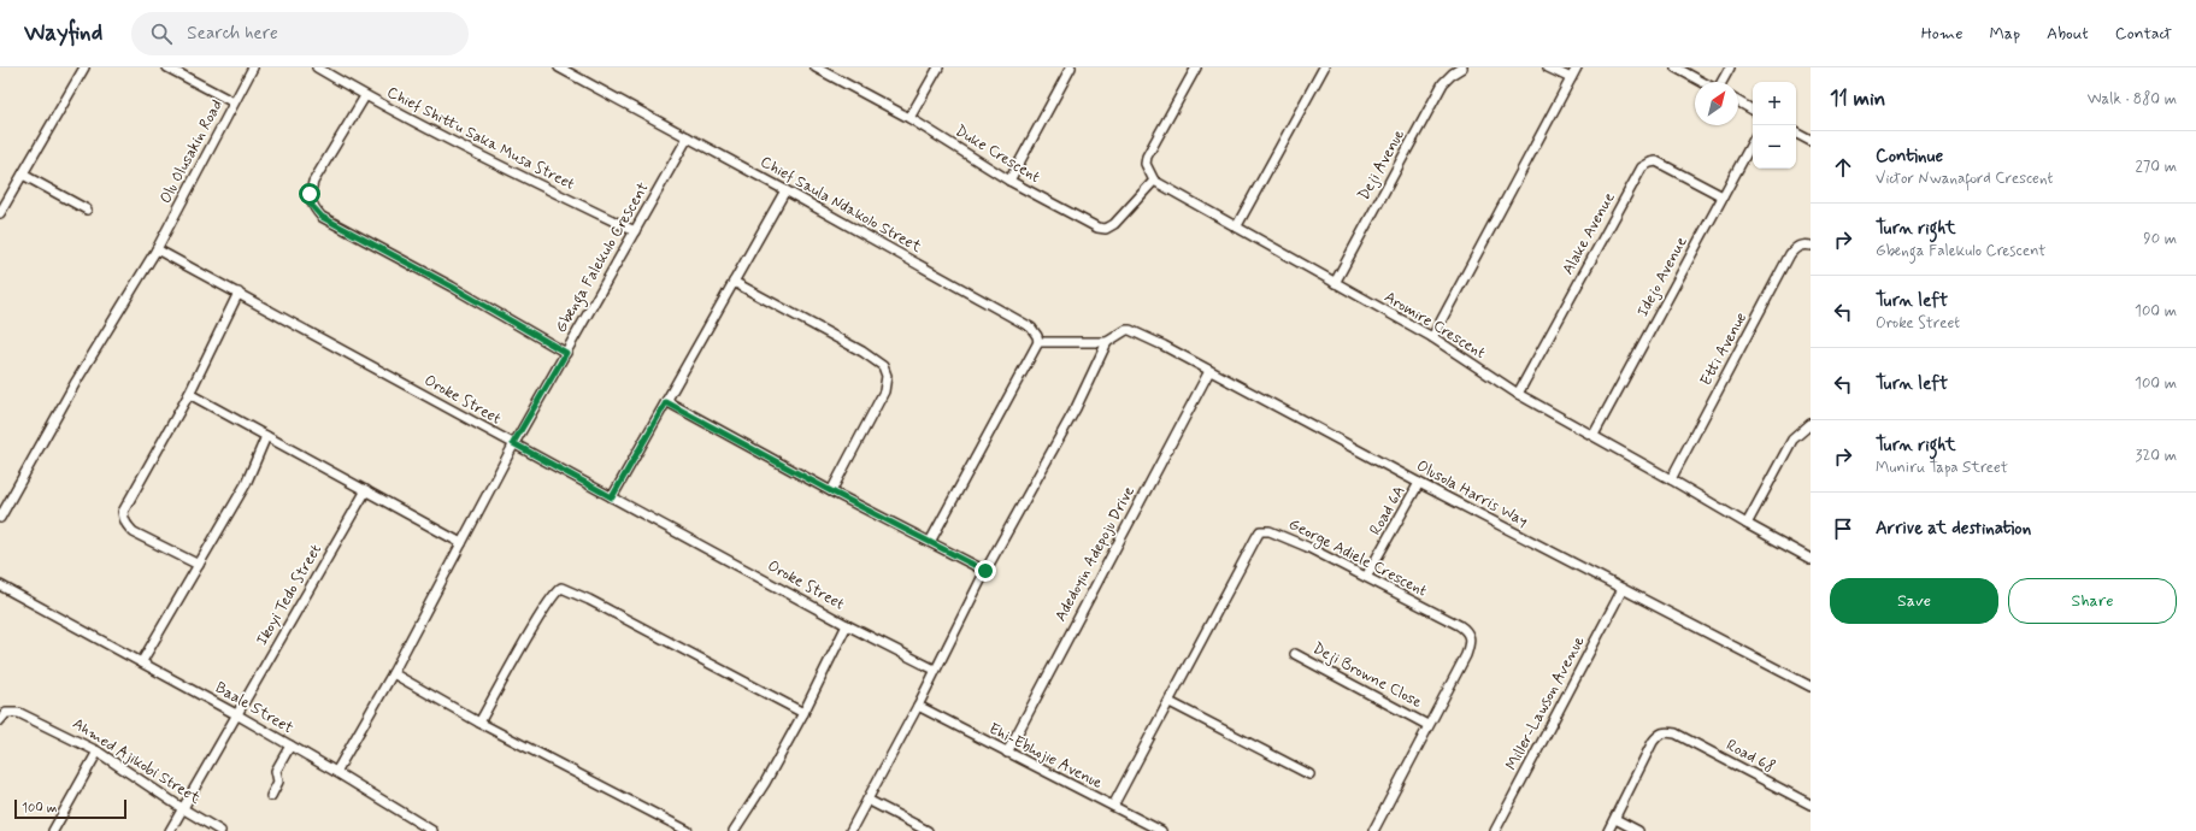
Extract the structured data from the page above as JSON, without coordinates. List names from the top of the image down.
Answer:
{
  "streets": {
    "street": [
      "Chief Shittu Saka Musa Street",
      "Olu Olusakin Road",
      "Duke Crescent",
      "Deji Avenue",
      "Chief Saula Ndakolo Street",
      "Alake Avenue",
      "Gbenga Falekulo Crescent",
      "Idejo Avenue",
      "Aromire Crescent",
      "Etti Avenue",
      "Oroke Street",
      "Olusola Harris Way",
      "Road 6A",
      "Adedoyin Adepoju Drive",
      "George Adiele Crescent",
      "Ikoyi Tedo Street",
      "Deji Browne Close",
      "Miller-Lawson Avenue",
      "Baale Street",
      "Ehi-Ebhojie Avenue",
      "Road 68",
      "Ahmed Ajikobi Street"
    ]
  },
  "crossings": [
    ["Chief Shittu Saka Musa Street", "Gbenga Falekulo Crescent"],
    ["Olu Olusakin Road", "Oroke Street"],
    ["Duke Crescent", "Aromire Crescent"],
    ["Deji Avenue", "Aromire Crescent"],
    ["Chief Saula Ndakolo Street", "Gbenga Falekulo Crescent"],
    ["Alake Avenue", "Idejo Avenue"],
    ["Alake Avenue", "Aromire Crescent"],
    ["Gbenga Falekulo Crescent", "Oroke Street"],
    ["Gbenga Falekulo Crescent", "Baale Street"],
    ["Idejo Avenue", "Aromire Crescent"],
    ["Aromire Crescent", "Etti Avenue"],
    ["Olusola Harris Way", "Road 6A"],
    ["Olusola Harris Way", "Adedoyin Adepoju Drive"],
    ["Olusola Harris Way", "Miller-Lawson Avenue"],
    ["Road 6A", "George Adiele Crescent"],
    ["Adedoyin Adepoju Drive", "Ehi-Ebhojie Avenue"],
    ["George Adiele Crescent", "Deji Browne Close"],
    ["George Adiele Crescent", "Ehi-Ebhojie Avenue"],
    ["Ikoyi Tedo Street", "Baale Street"],
    ["Ikoyi Tedo Street", "Ahmed Ajikobi Street"]
  ],
  "scale_bar": "100 m",
  "north": "top right",
  "page": {
    "header": "Wayfind",
    "search": "Search here",
    "nav": [
      "Home",
      "Map",
      "About",
      "Contact"
    ],
    "heading": ["11 min", "Walk · 880 m"],
    "map_buttons": ["+", "−"],
    "list": [
      ["Continue", "Victor Nwanaford Crescent", "270 m"],
      ["Turn right", "Gbenga Falekulo Crescent", "90 m"],
      ["Turn left", "Oroke Street", "100 m"],
      ["Turn left", "100 m"],
      ["Turn right", "Muniru Tapa Street", "320 m"],
      "Arrive at destination"
    ],
    "buttons": ["Save", "Share"],
    "scale": "100 m"
  }
}
